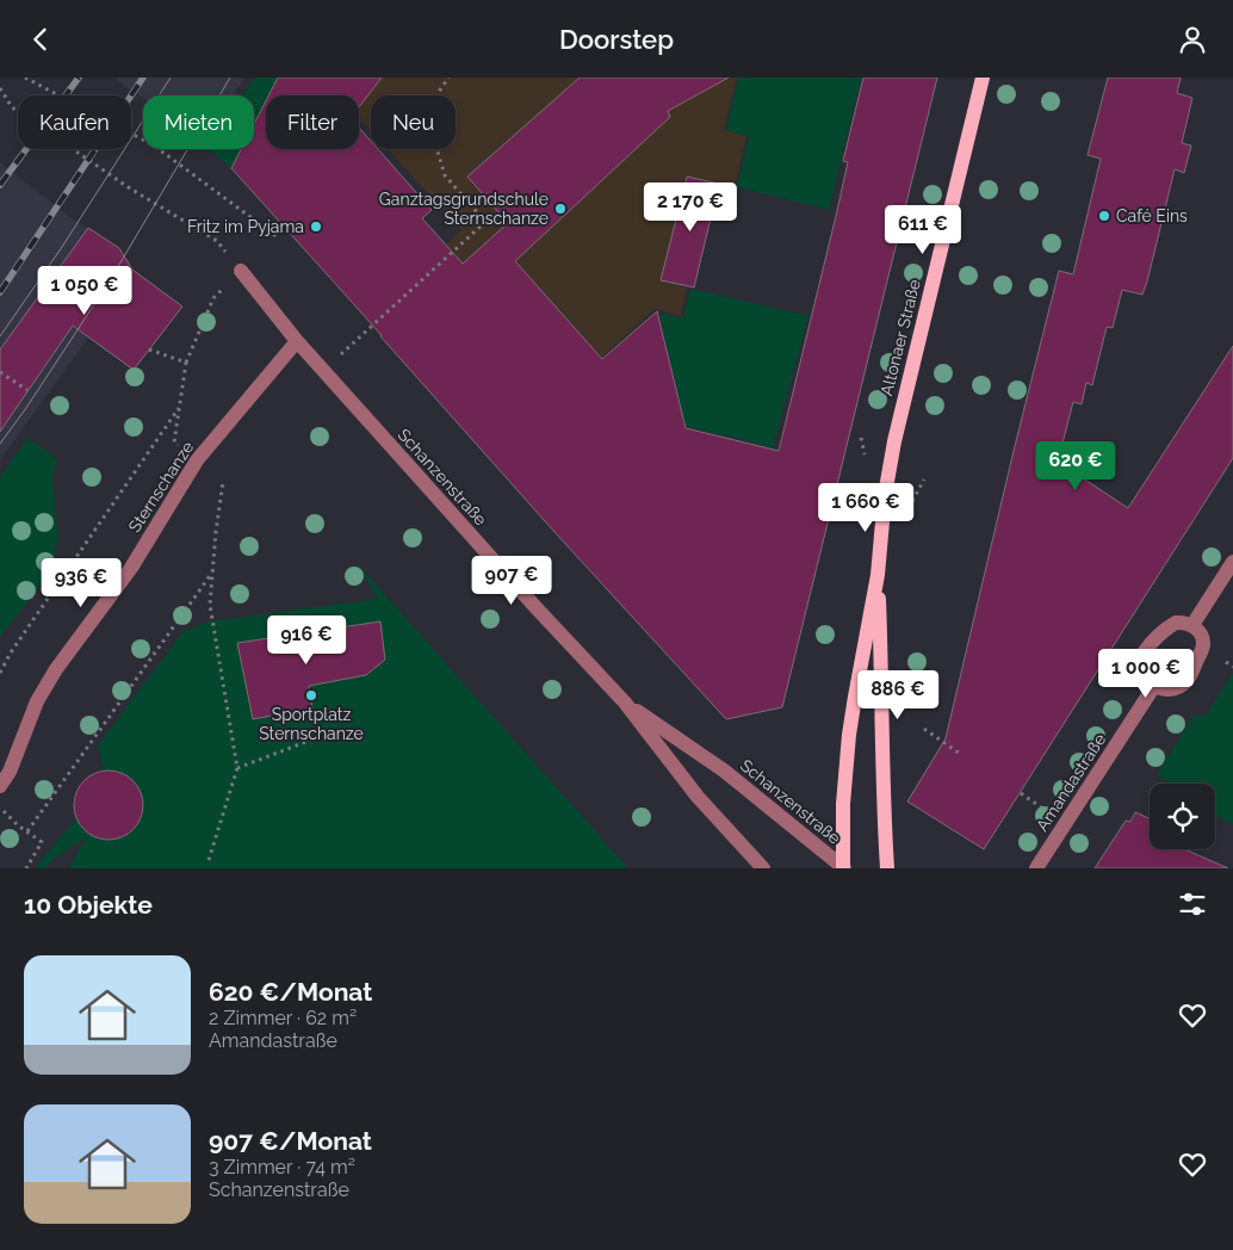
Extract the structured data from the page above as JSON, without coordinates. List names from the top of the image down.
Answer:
{
  "streets": {
    "main road": ["Altonaer Straße"],
    "street": ["Schanzenstraße", "Sternschanze", "Amandastraße"]
  },
  "crossings": [
    ["Altonaer Straße", "Schanzenstraße"],
    ["Schanzenstraße", "Sternschanze"]
  ],
  "places": [
    "Ganztagsgrundschule Sternschanze",
    "Café Eins",
    "Fritz im Pyjama",
    "Sportplatz Sternschanze"
  ],
  "page": {
    "header": "Doorstep",
    "chip": [
      "Kaufen",
      "Mieten",
      "Filter",
      "Neu"
    ],
    "price": [
      "2 170 €",
      "611 €",
      "1 050 €",
      "620 €",
      "1 660 €",
      "907 €",
      "936 €",
      "916 €",
      "1 000 €",
      "886 €"
    ],
    "heading": "10 Objekte",
    "list": [
      {
        "name": "620 €/Monat",
        "note": "2 Zimmer · 62 m² · Amandastraße"
      },
      {
        "name": "907 €/Monat",
        "note": "3 Zimmer · 74 m² · Schanzenstraße"
      }
    ]
  }
}
